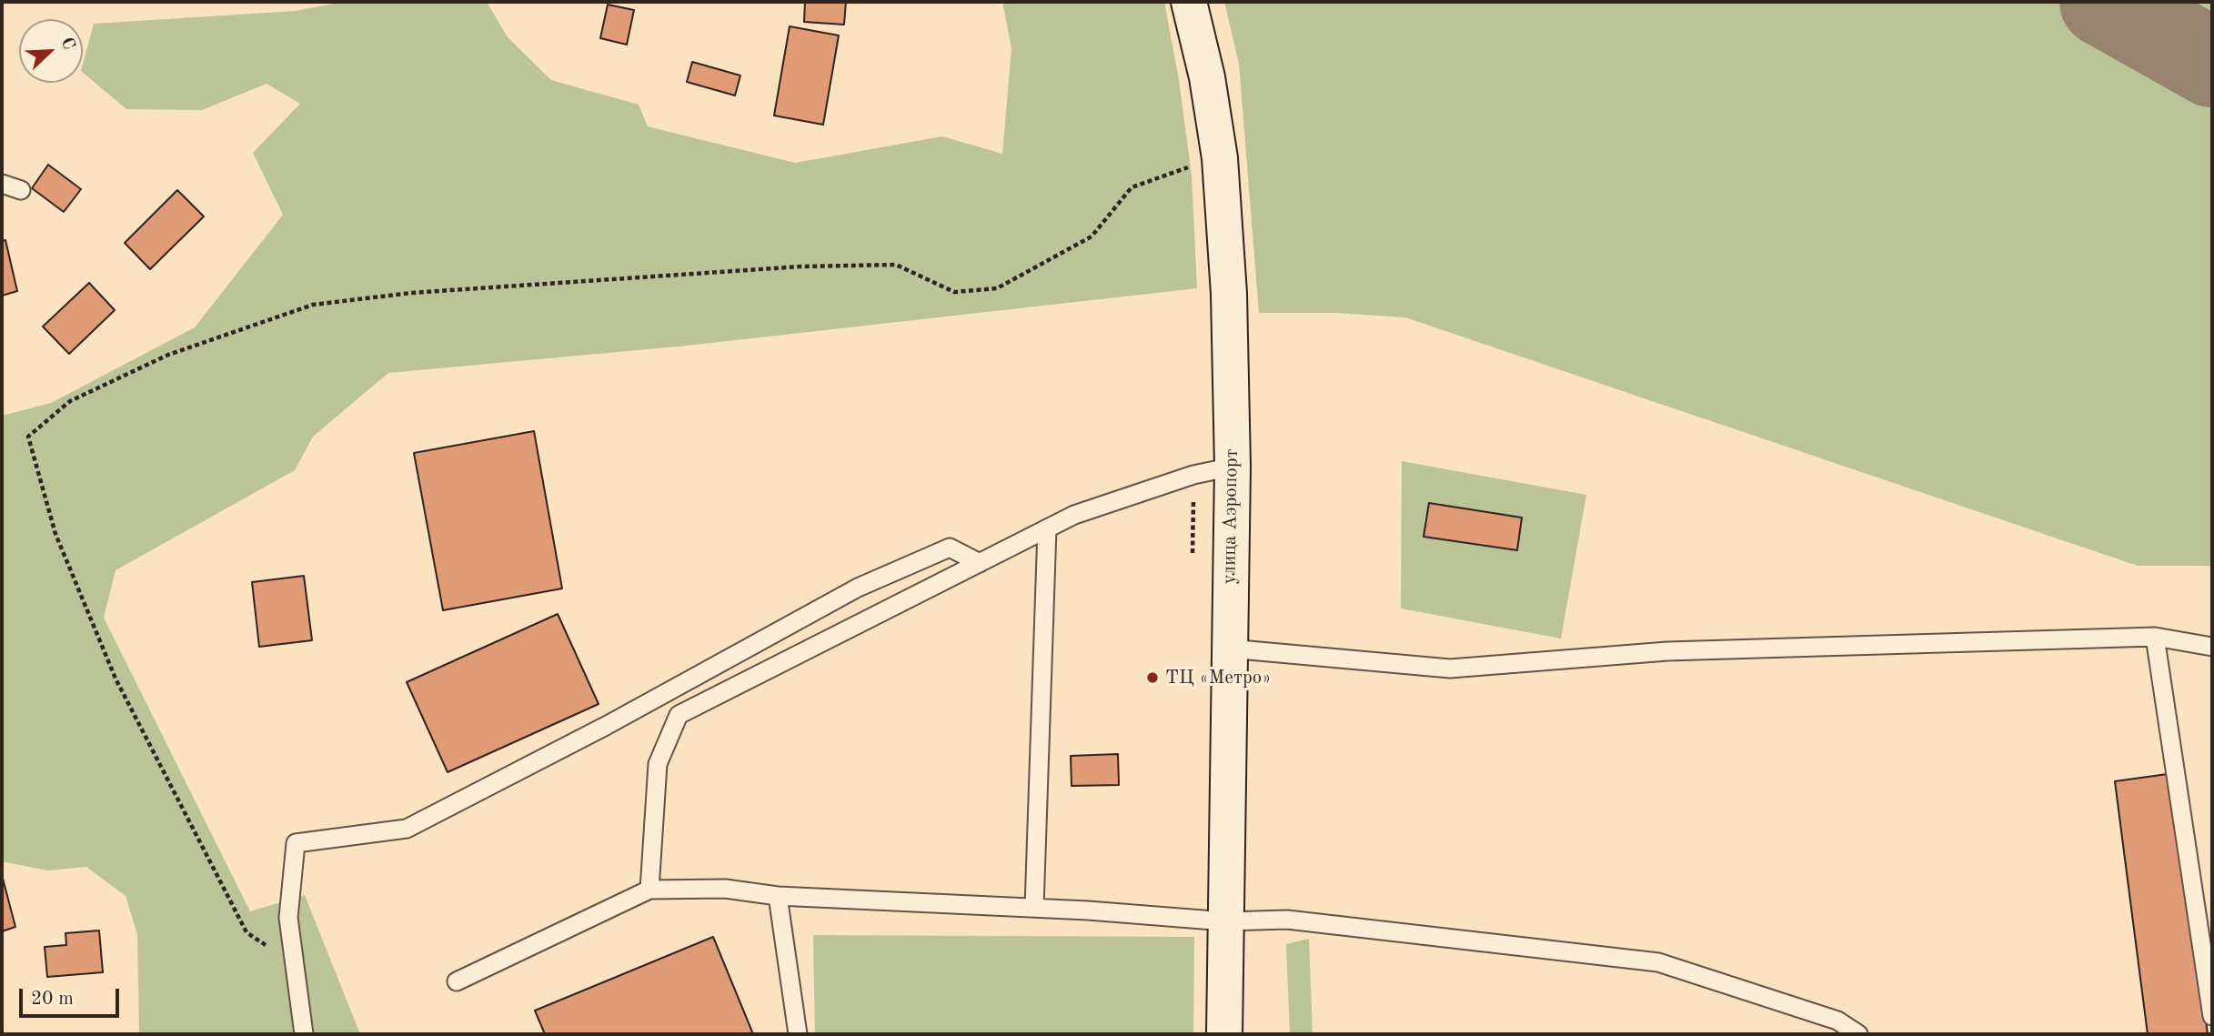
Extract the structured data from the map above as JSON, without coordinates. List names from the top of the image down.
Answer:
{
  "streets": {
    "main road": ["улица Аэропорт"]
  },
  "places": ["ТЦ «Метро»"],
  "scale_bar": "20 m",
  "north": "top right"
}
